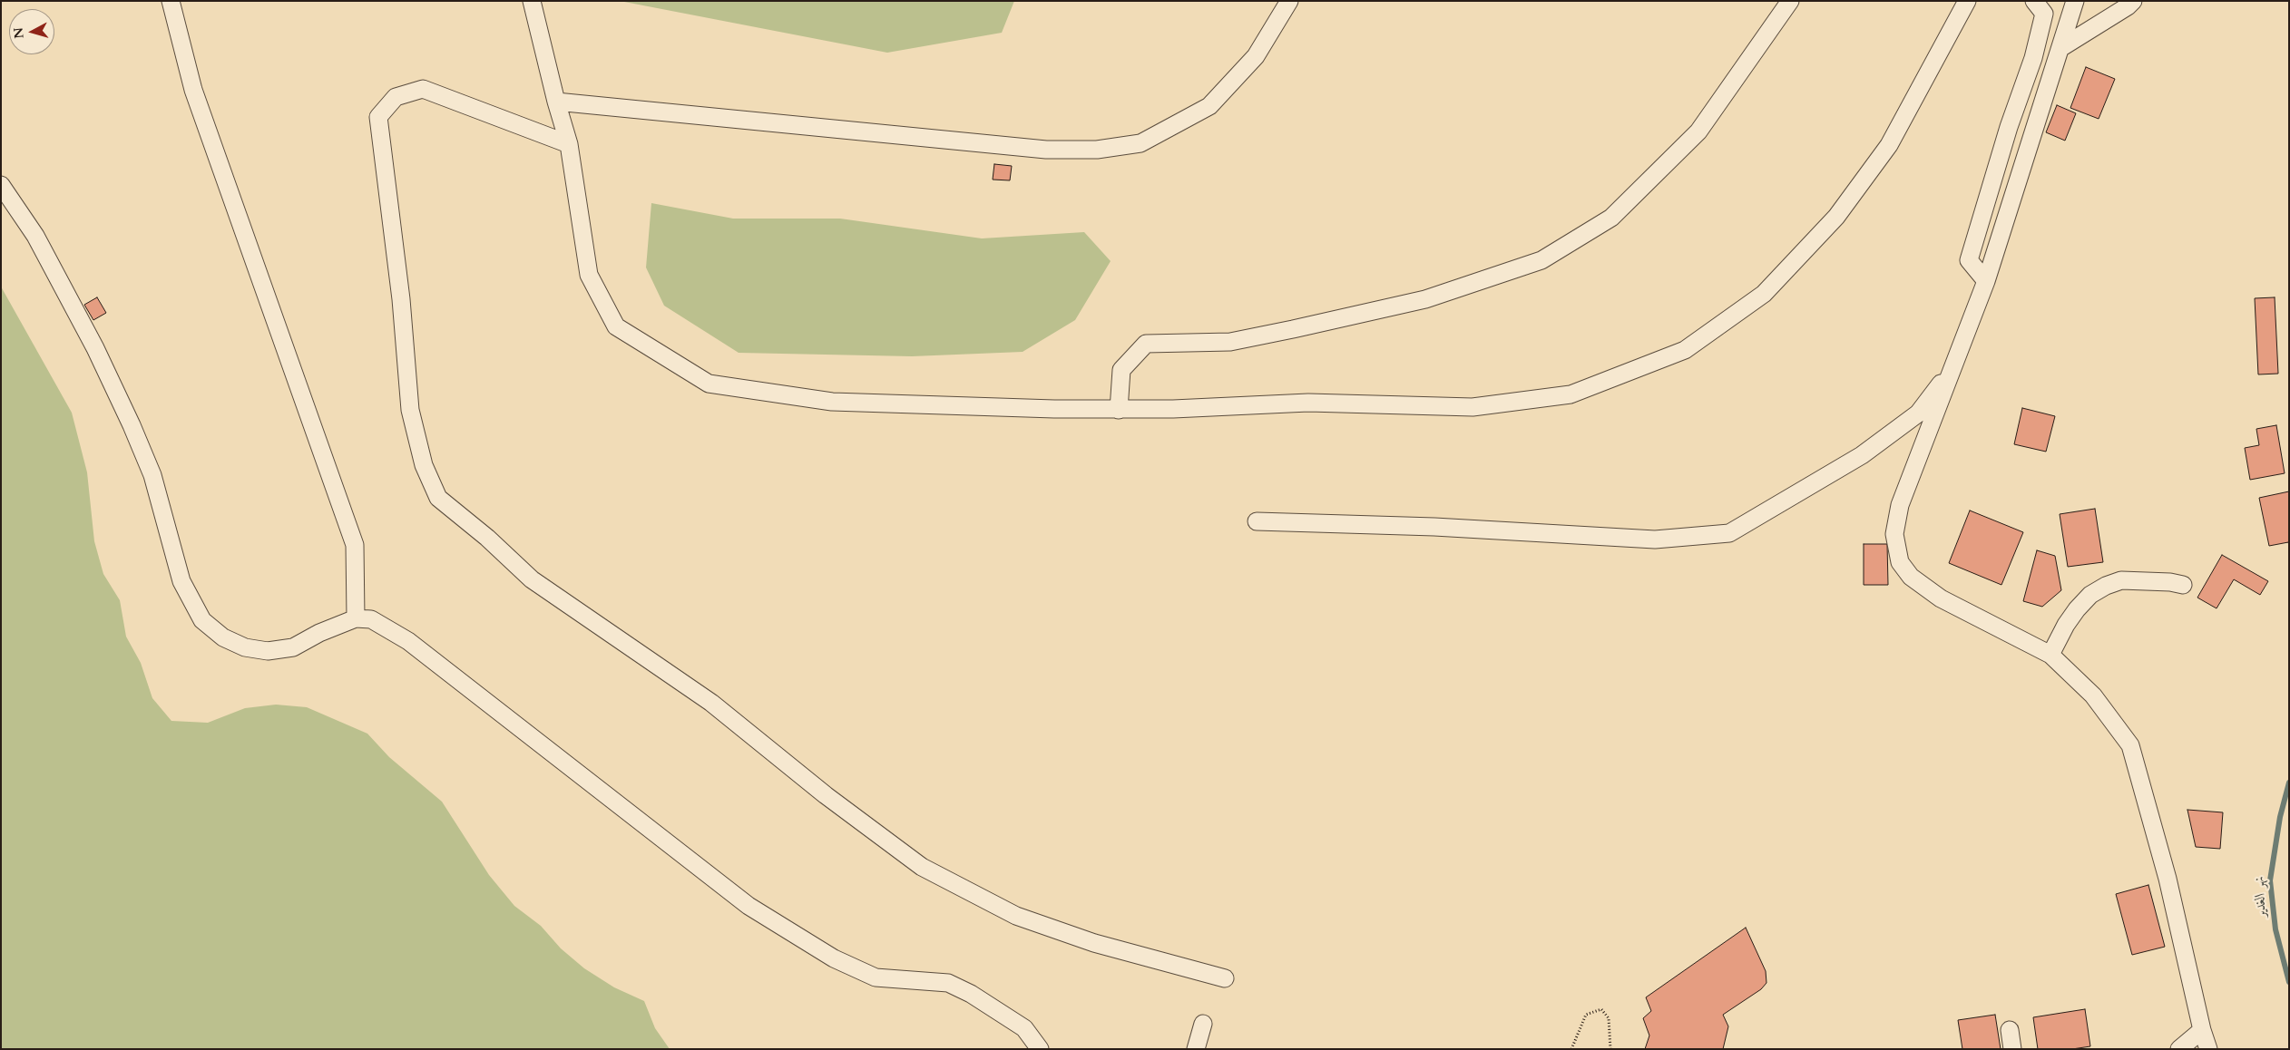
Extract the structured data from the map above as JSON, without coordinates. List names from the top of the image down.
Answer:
{
  "water": ["نهر الغدير"],
  "north": "left"
}
